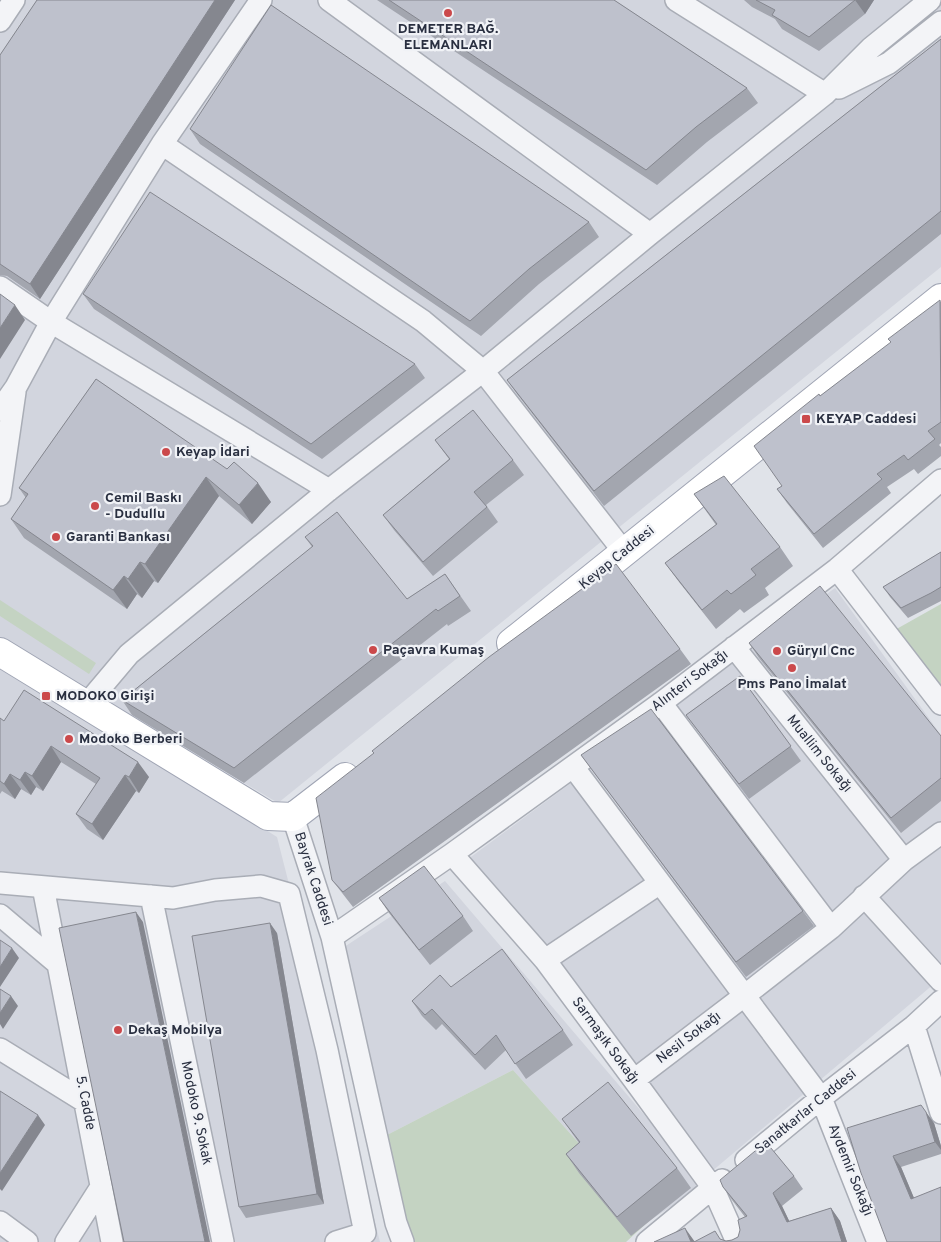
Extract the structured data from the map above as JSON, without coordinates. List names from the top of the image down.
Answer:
{
  "streets": {
    "main road": ["Keyap Caddesi", "Bayrak Caddesi"],
    "street": [
      "Alınteri Sokağı",
      "Muallim Sokağı",
      "Nesil Sokağı",
      "Sarmaşık Sokağı",
      "5. Cadde",
      "Sanatkarlar Caddesi",
      "Modoko 9. Sokak",
      "Aydemir Sokağı"
    ]
  },
  "crossings": [
    ["Alınteri Sokağı", "Muallim Sokağı"],
    ["Alınteri Sokağı", "Bayrak Caddesi"],
    ["Alınteri Sokağı", "Sarmaşık Sokağı"],
    ["Alınteri Sokağı", "Aydemir Sokağı"],
    ["Muallim Sokağı", "Nesil Sokağı"],
    ["Nesil Sokağı", "Sarmaşık Sokağı"],
    ["Nesil Sokağı", "Aydemir Sokağı"],
    ["Sarmaşık Sokağı", "Sanatkarlar Caddesi"],
    ["Sanatkarlar Caddesi", "Aydemir Sokağı"]
  ],
  "places": {
    "other": [
      "DEMETER BAĞ. ELEMANLARI",
      "Keyap İdari",
      "Cemil Baskı - Dudullu",
      "Garanti Bankası",
      "Paçavra Kumaş",
      "Güryıl Cnc",
      "Pms Pano İmalat",
      "Modoko Berberi",
      "Dekaş Mobilya"
    ],
    "transit": ["KEYAP Caddesi", "MODOKO Girişi"]
  }
}
